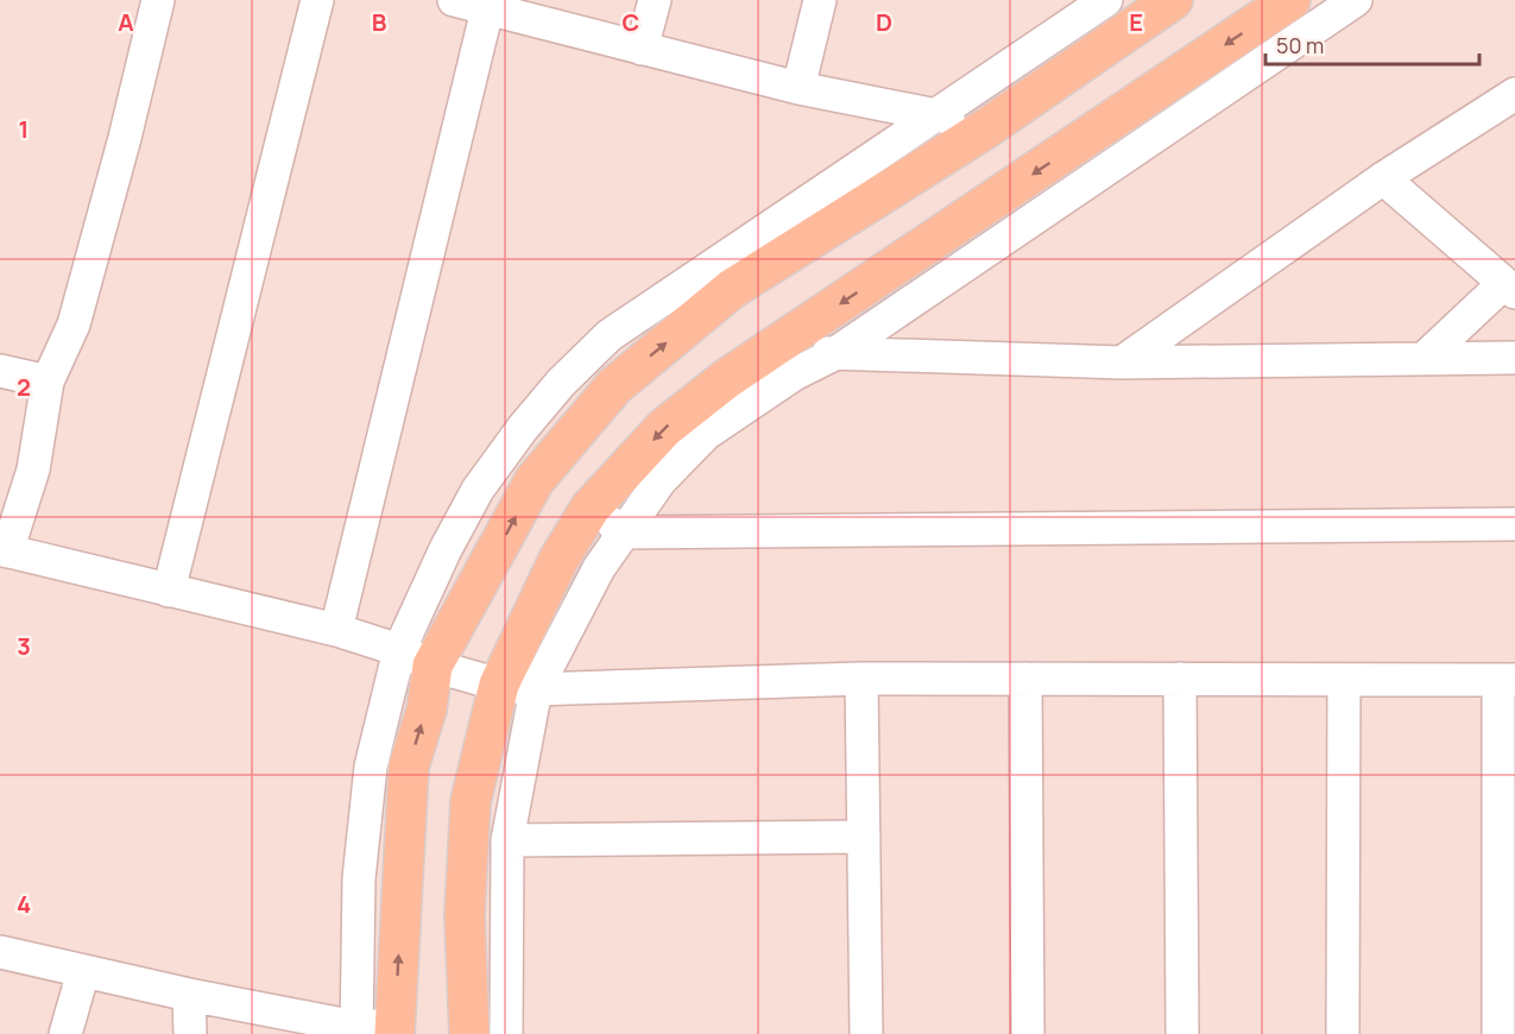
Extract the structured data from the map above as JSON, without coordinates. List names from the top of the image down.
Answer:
{
  "scale_bar": "50 m",
  "grid": {
    "columns": [
      "A",
      "B",
      "C",
      "D",
      "E"
    ],
    "rows": [
      "1",
      "2",
      "3",
      "4"
    ]
  }
}
